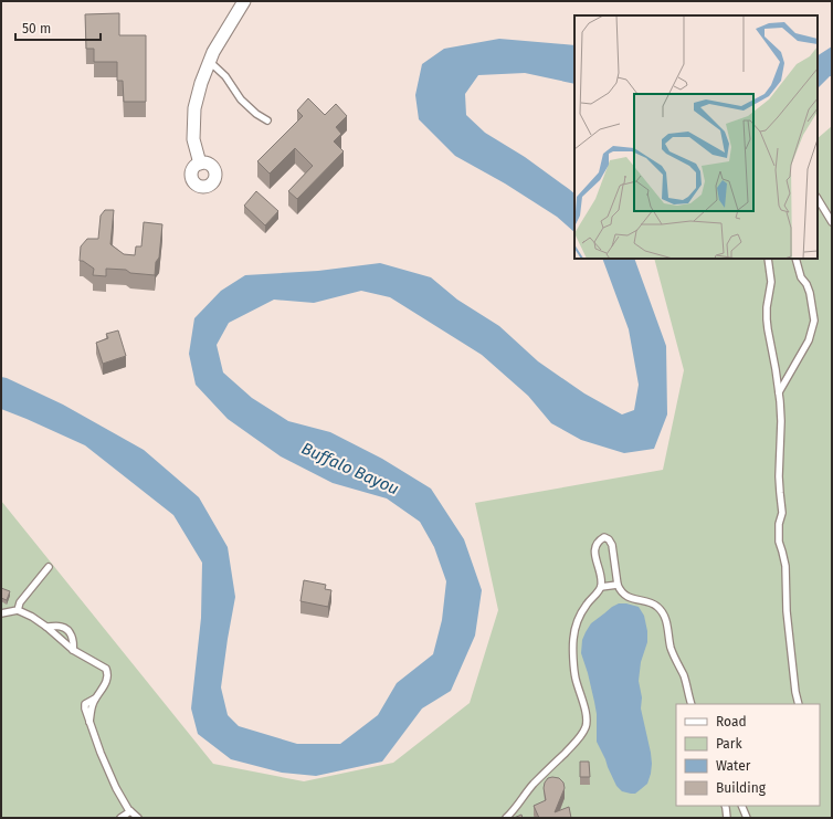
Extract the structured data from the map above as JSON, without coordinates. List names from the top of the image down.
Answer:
{
  "water": ["Buffalo Bayou"],
  "legend": [
    "Road",
    "Park",
    "Water",
    "Building"
  ],
  "scale_bar": "50 m"
}
